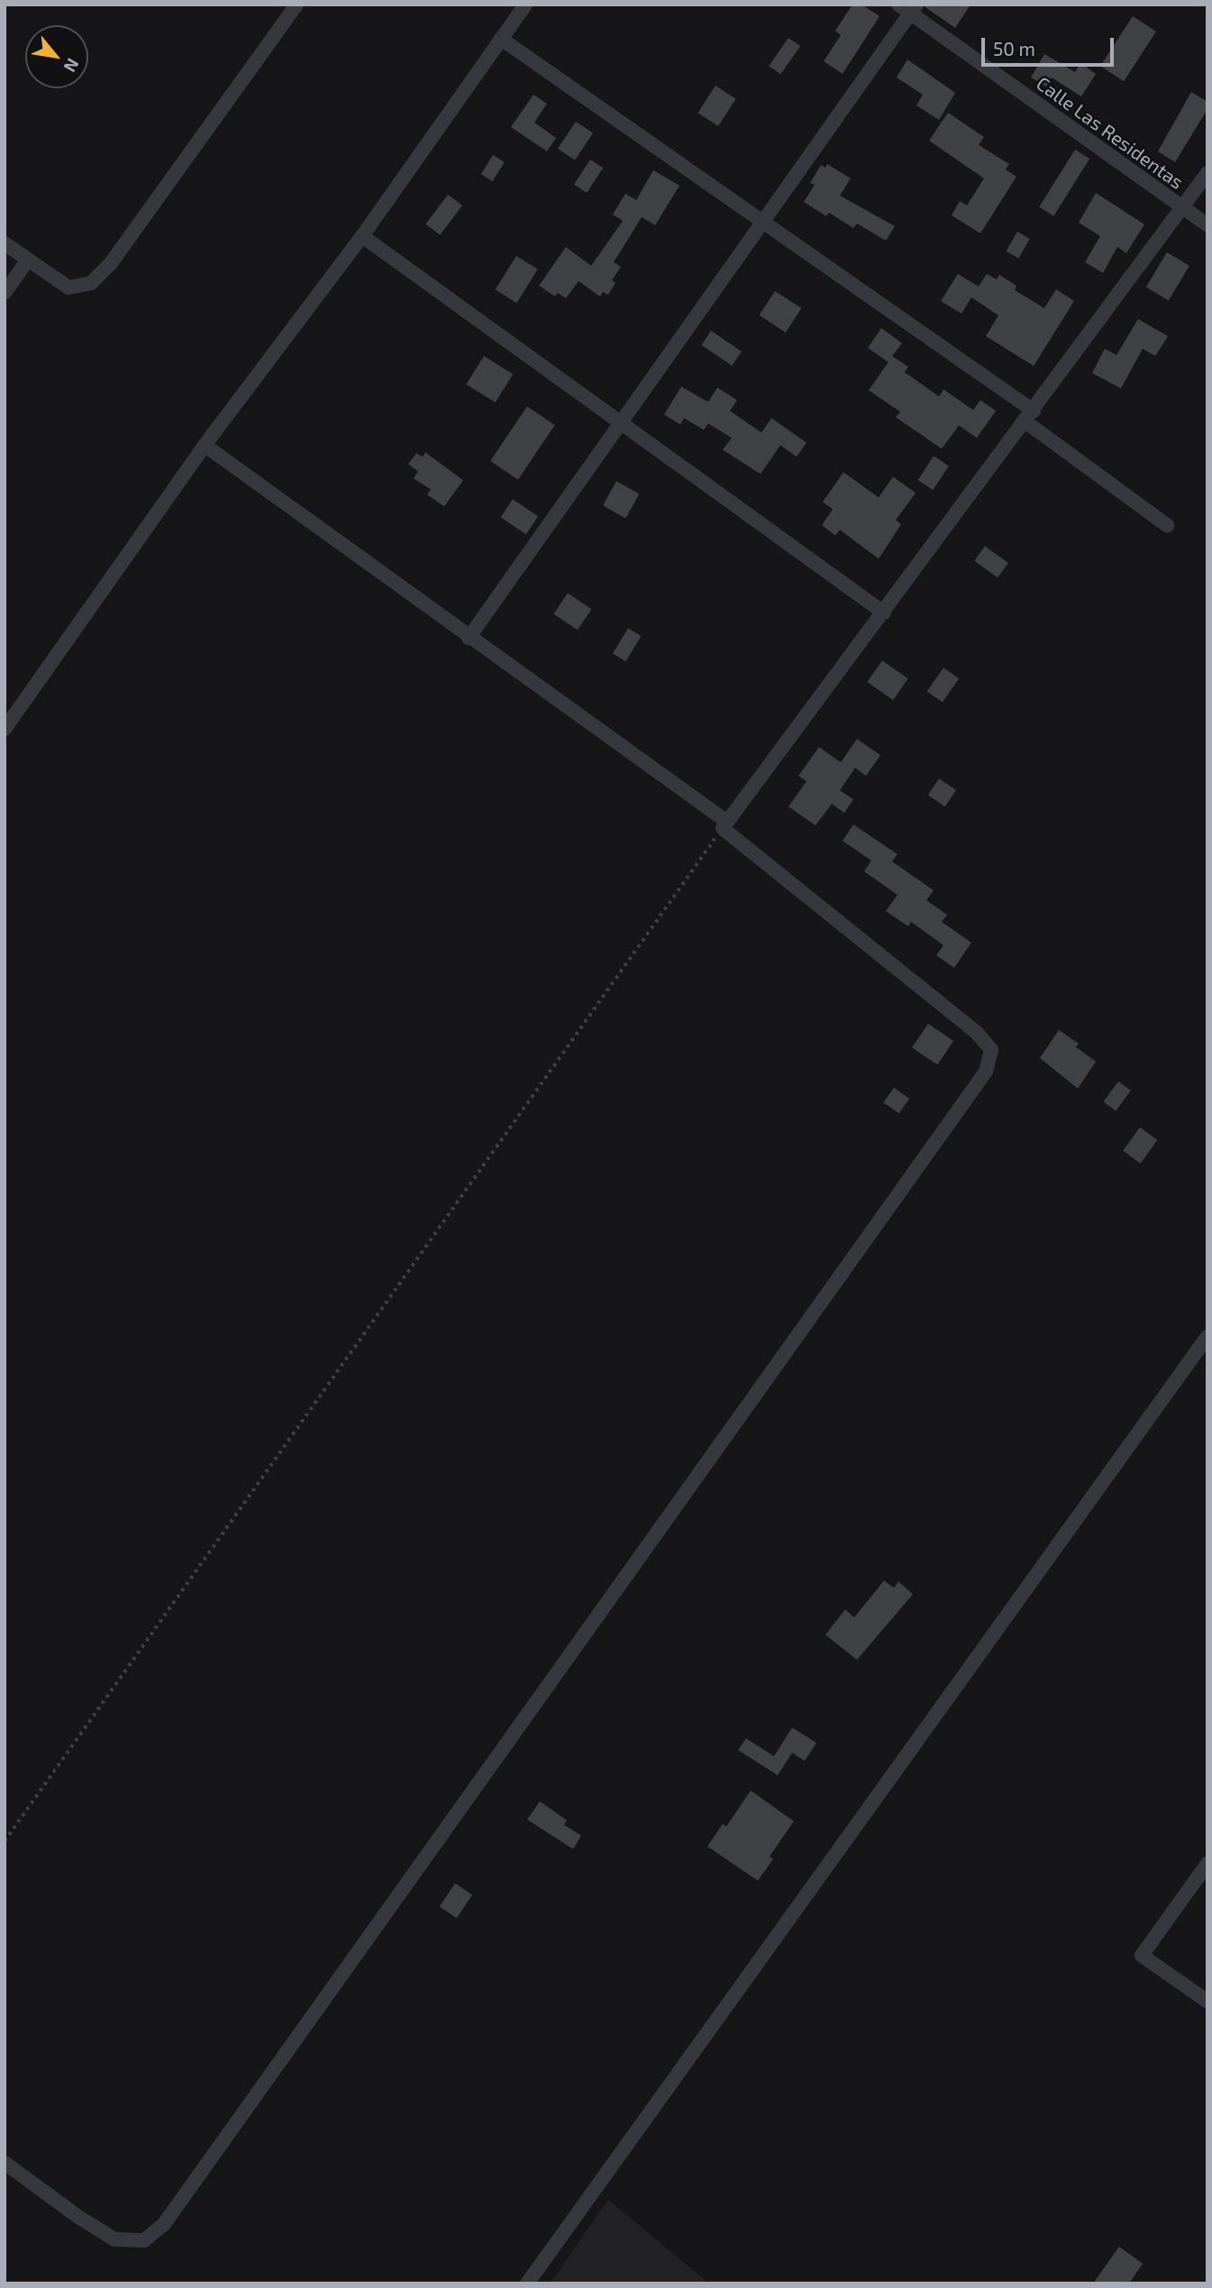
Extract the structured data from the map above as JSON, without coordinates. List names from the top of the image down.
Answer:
{
  "streets": {
    "street": ["Calle Las Residentas"]
  },
  "scale_bar": "50 m",
  "north": "bottom right"
}
